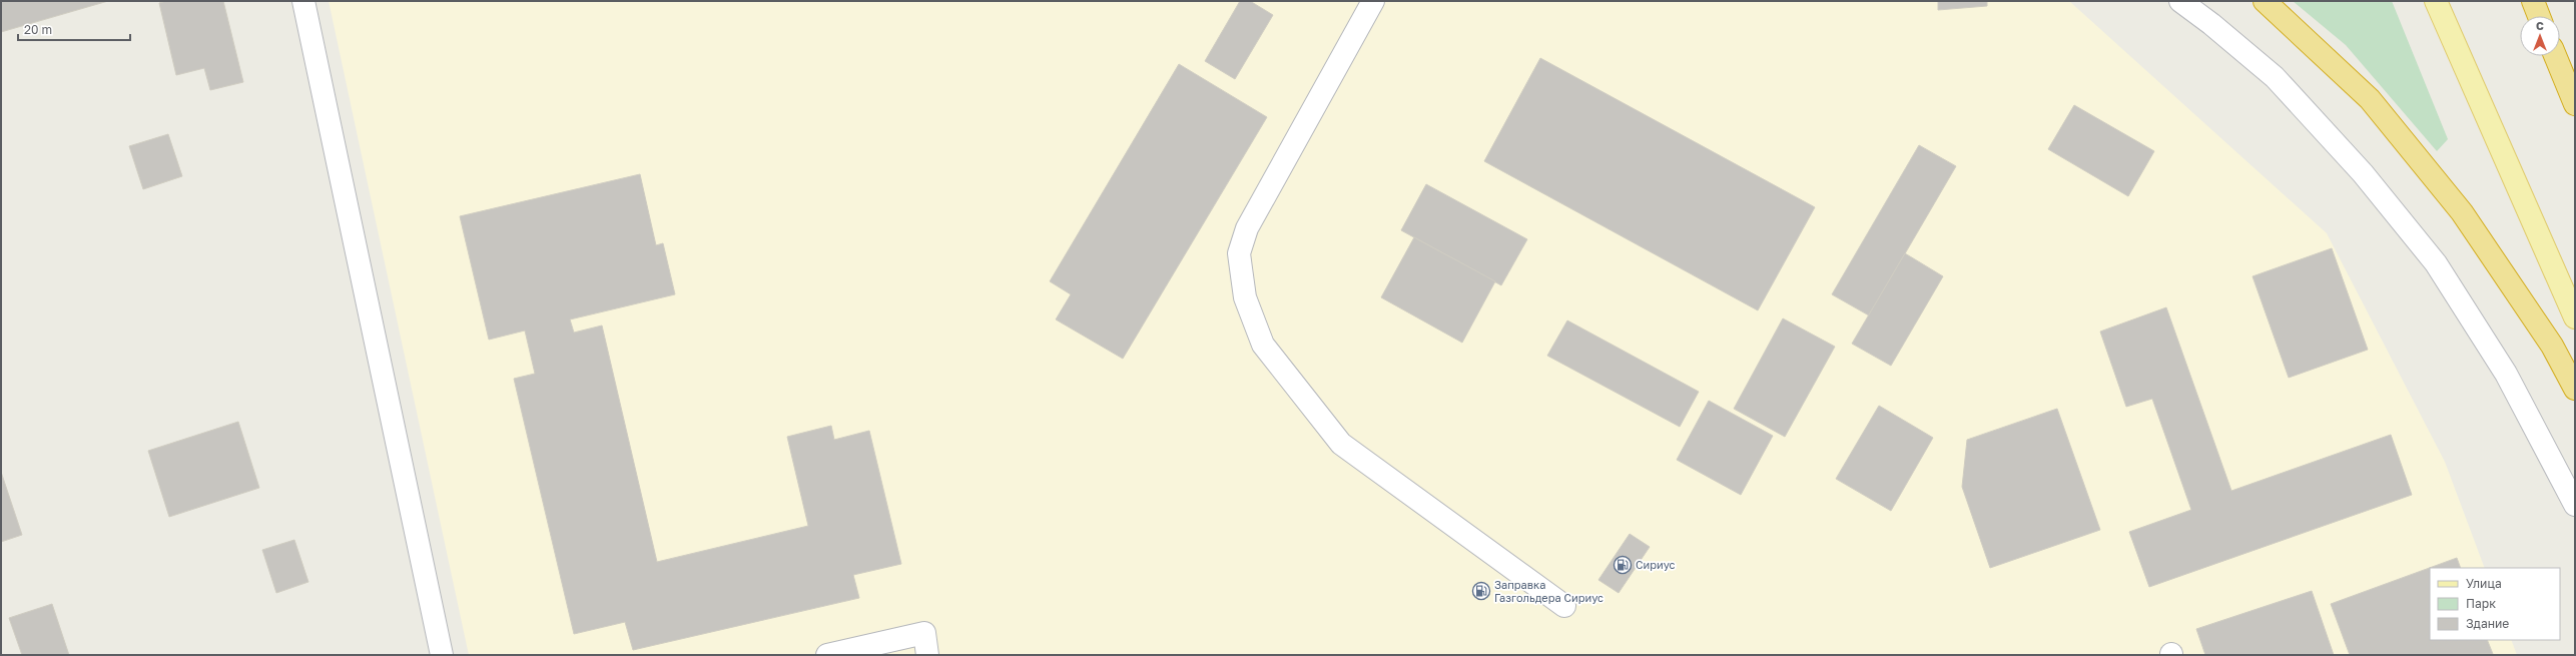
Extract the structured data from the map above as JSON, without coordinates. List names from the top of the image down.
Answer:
{
  "places": {
    "fuel station": ["Сириус", "Заправка Газгольдера Сириус"]
  },
  "legend": ["Улица", "Парк", "Здание"],
  "scale_bar": "20 m",
  "north": "top"
}
